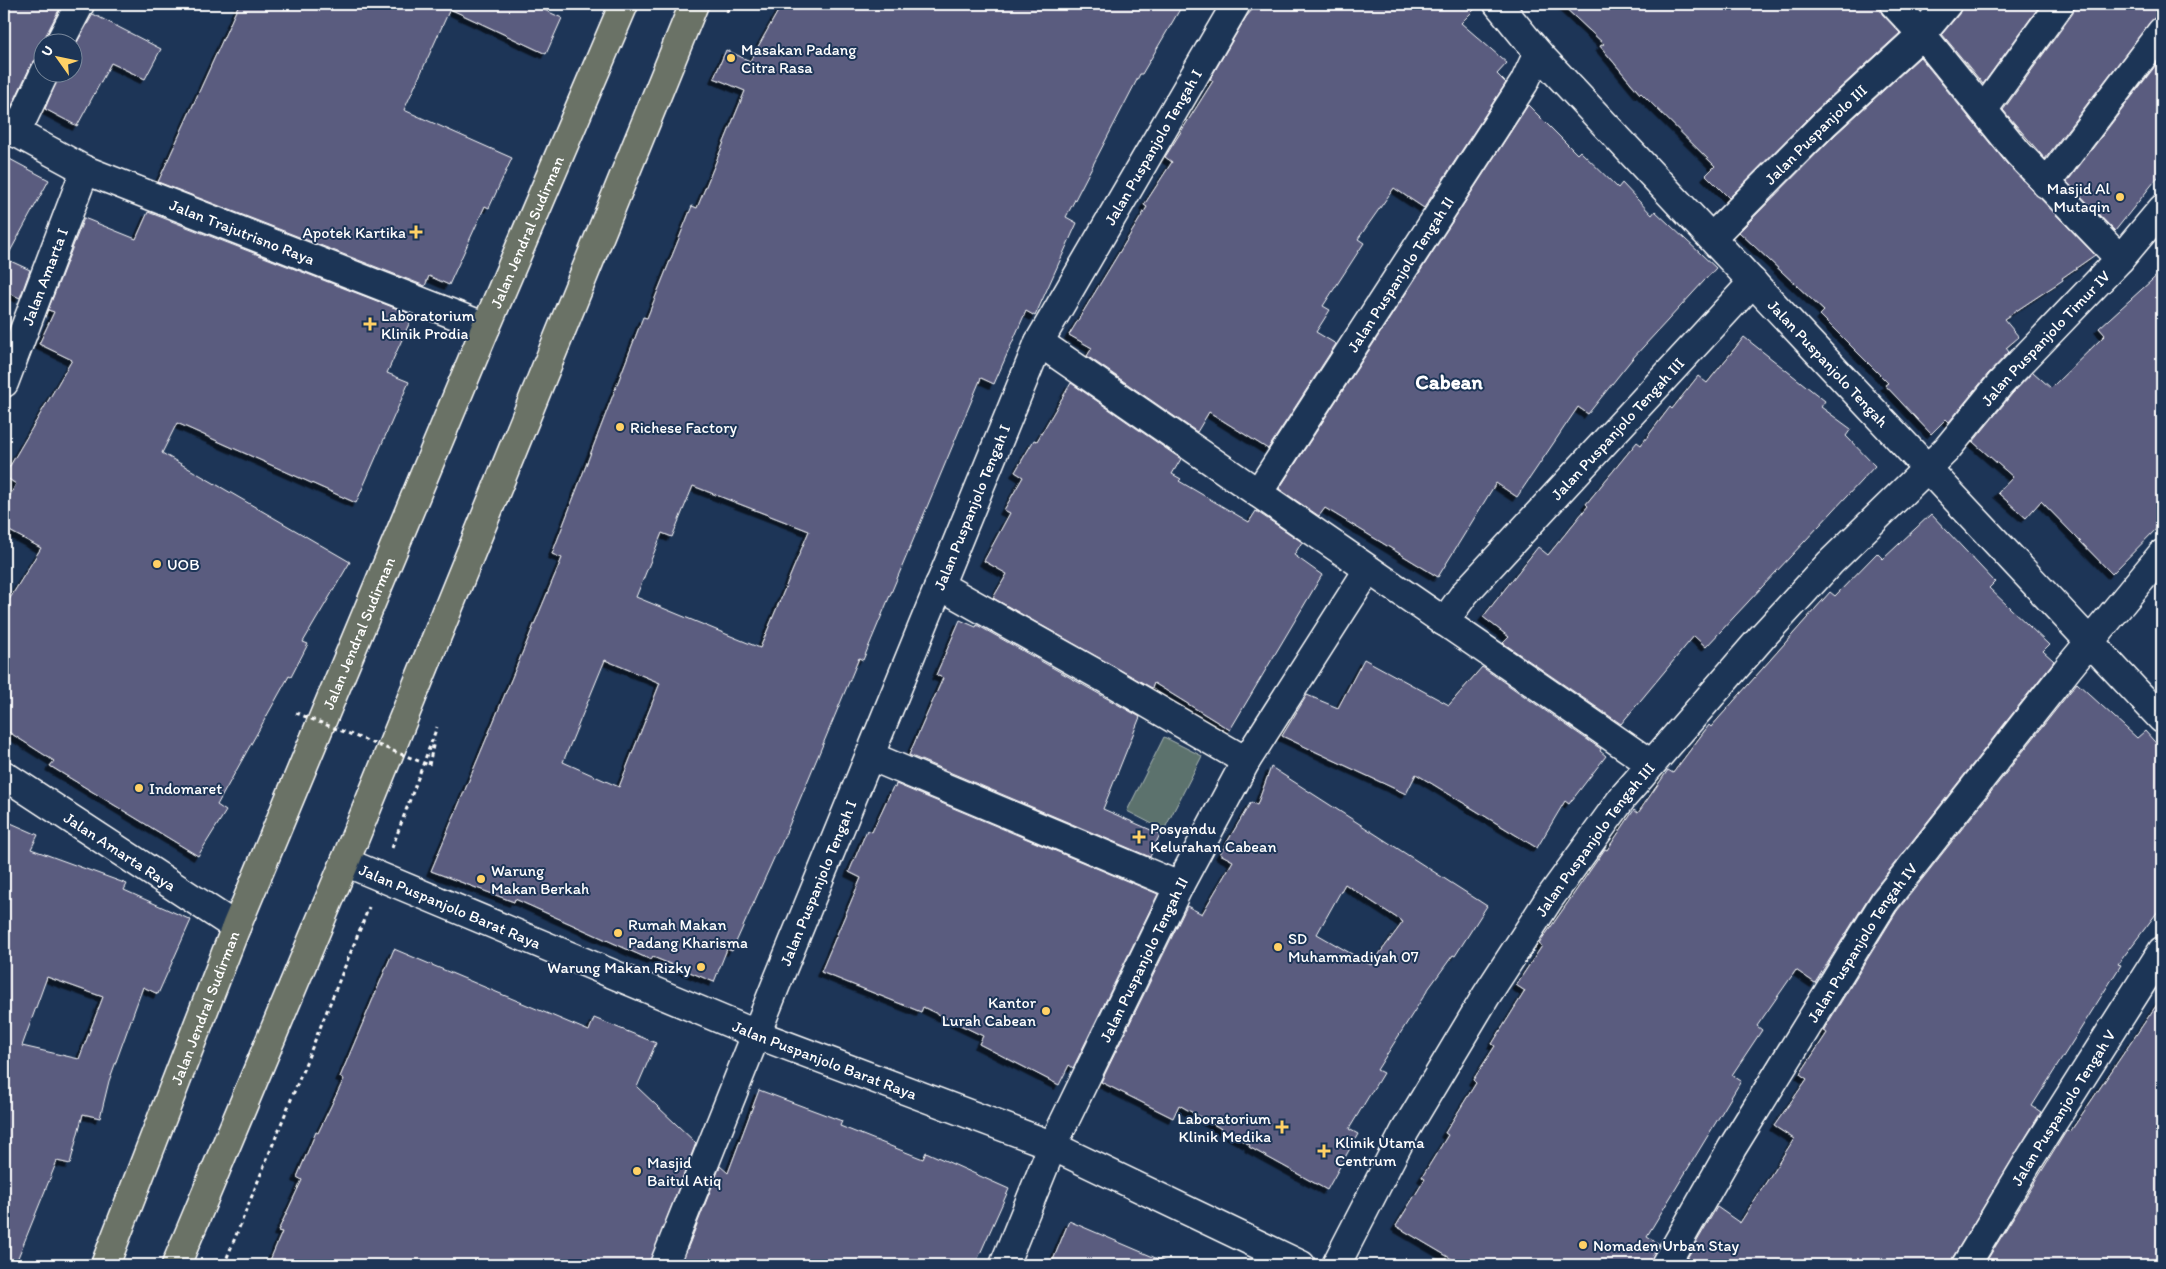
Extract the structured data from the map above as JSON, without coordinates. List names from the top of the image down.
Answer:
{
  "streets": {
    "highway": ["Jalan Jendral Sudirman"],
    "street": [
      "Jalan Puspanjolo III",
      "Jalan Puspanjolo Tengah I",
      "Jalan Trajutrisno Raya",
      "Jalan Puspanjolo Tengah II",
      "Jalan Amarta I",
      "Jalan Puspanjolo Timur IV",
      "Jalan Puspanjolo Tengah",
      "Jalan Puspanjolo Tengah III",
      "Jalan Amarta Raya",
      "Jalan Puspanjolo Barat Raya",
      "Jalan Puspanjolo Tengah IV",
      "Jalan Puspanjolo Tengah V"
    ]
  },
  "crossings": [
    ["Jalan Puspanjolo III", "Jalan Puspanjolo Tengah"],
    ["Jalan Puspanjolo Tengah I", "Jalan Puspanjolo Barat Raya"],
    ["Jalan Trajutrisno Raya", "Jalan Jendral Sudirman"],
    ["Jalan Trajutrisno Raya", "Jalan Amarta I"],
    ["Jalan Jendral Sudirman", "Jalan Amarta Raya"],
    ["Jalan Puspanjolo Tengah II", "Jalan Puspanjolo Tengah"],
    ["Jalan Puspanjolo Tengah II", "Jalan Puspanjolo Barat Raya"],
    ["Jalan Puspanjolo Timur IV", "Jalan Puspanjolo Tengah"],
    ["Jalan Puspanjolo Timur IV", "Jalan Puspanjolo Tengah III"],
    ["Jalan Puspanjolo Tengah", "Jalan Puspanjolo Tengah III"],
    ["Jalan Puspanjolo Tengah", "Jalan Puspanjolo Tengah IV"]
  ],
  "districts": ["Cabean"],
  "places": {
    "other": [
      "Masakan Padang Citra Rasa",
      "Masjid Al Mutaqin",
      "Richese Factory",
      "UOB",
      "Indomaret",
      "Warung Makan Berkah",
      "Rumah Makan Padang Kharisma",
      "SD Muhammadiyah 07",
      "Warung Makan Rizky",
      "Kantor Lurah Cabean",
      "Masjid Baitul Atiq",
      "Nomaden Urban Stay"
    ],
    "health": [
      "Apotek Kartika",
      "Laboratorium Klinik Prodia",
      "Posyandu Kelurahan Cabean",
      "Laboratorium Klinik Medika",
      "Klinik Utama Centrum"
    ]
  },
  "north": "top left"
}
